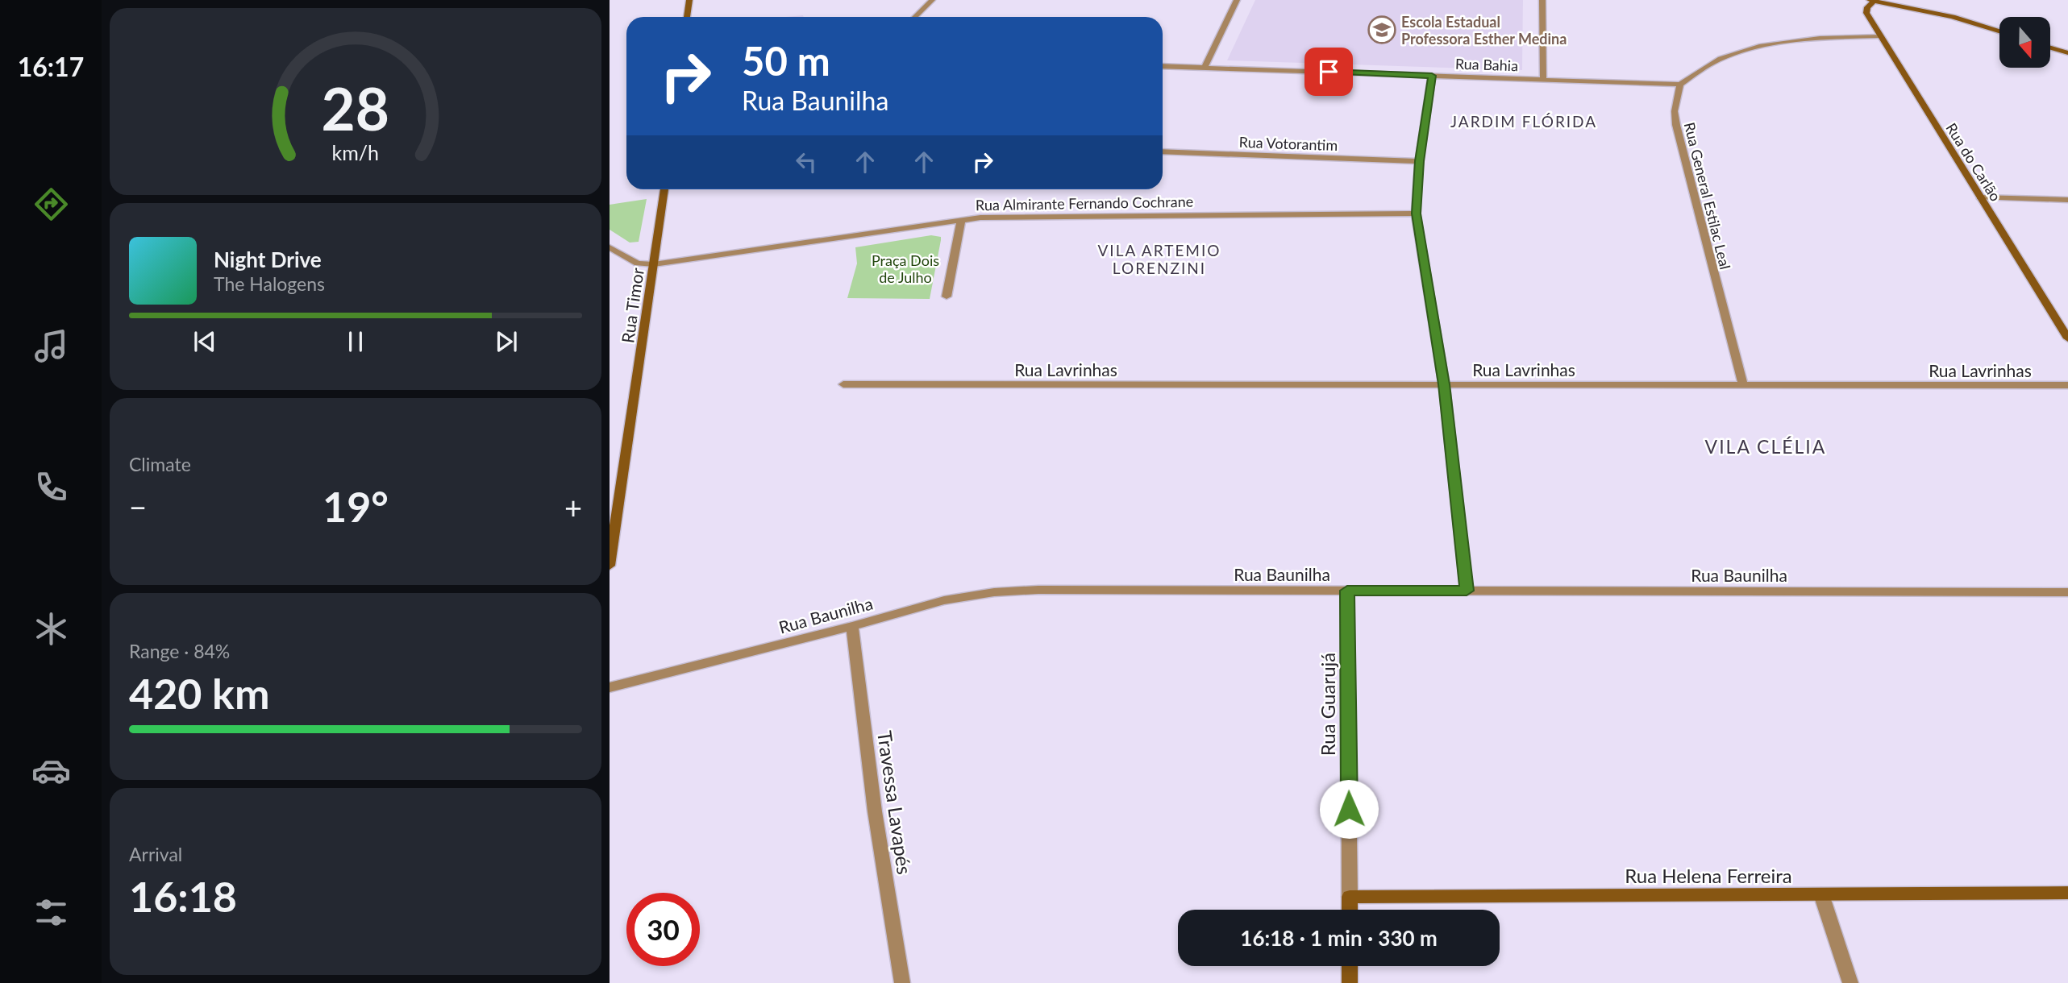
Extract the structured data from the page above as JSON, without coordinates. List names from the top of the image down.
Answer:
{
  "streets": {
    "street": [
      "Rua Bahia",
      "Rua Votorantim",
      "Rua do Carlão",
      "Rua General Estilac Leal",
      "Rua Almirante Fernando Cochrane",
      "Rua Timor",
      "Rua Lavrinhas",
      "Rua Baunilha",
      "Rua Guarujá",
      "Travessa Lavapés",
      "Rua Helena Ferreira"
    ]
  },
  "crossings": [
    ["Rua Bahia", "Rua General Estilac Leal"],
    ["Rua General Estilac Leal", "Rua Lavrinhas"],
    ["Rua Almirante Fernando Cochrane", "Rua Timor"],
    ["Rua Baunilha", "Rua Guarujá"],
    ["Rua Baunilha", "Travessa Lavapés"],
    ["Rua Guarujá", "Rua Helena Ferreira"]
  ],
  "districts": ["JARDIM FLÓRIDA", "VILA ARTEMIO LORENZINI", "VILA CLÉLIA"],
  "parks": ["Praça Dois de Julho"],
  "places": {
    "school or university": ["Escola Estadual Professora Esther Medina"]
  },
  "north": "bottom",
  "page": {
    "tabs": "16:17",
    "turn": ["50 m", "Rua Baunilha"],
    "song": ["Night Drive", "The Halogens"],
    "tile": [
      "Climate",
      ["Range · 84%", "420 km"],
      ["Arrival", "16:18"]
    ],
    "heat": ["−", "19°", "+"],
    "limit": "30",
    "trip": "16:18 · 1 min · 330 m",
    "gauge": ["28", "km/h"]
  }
}
